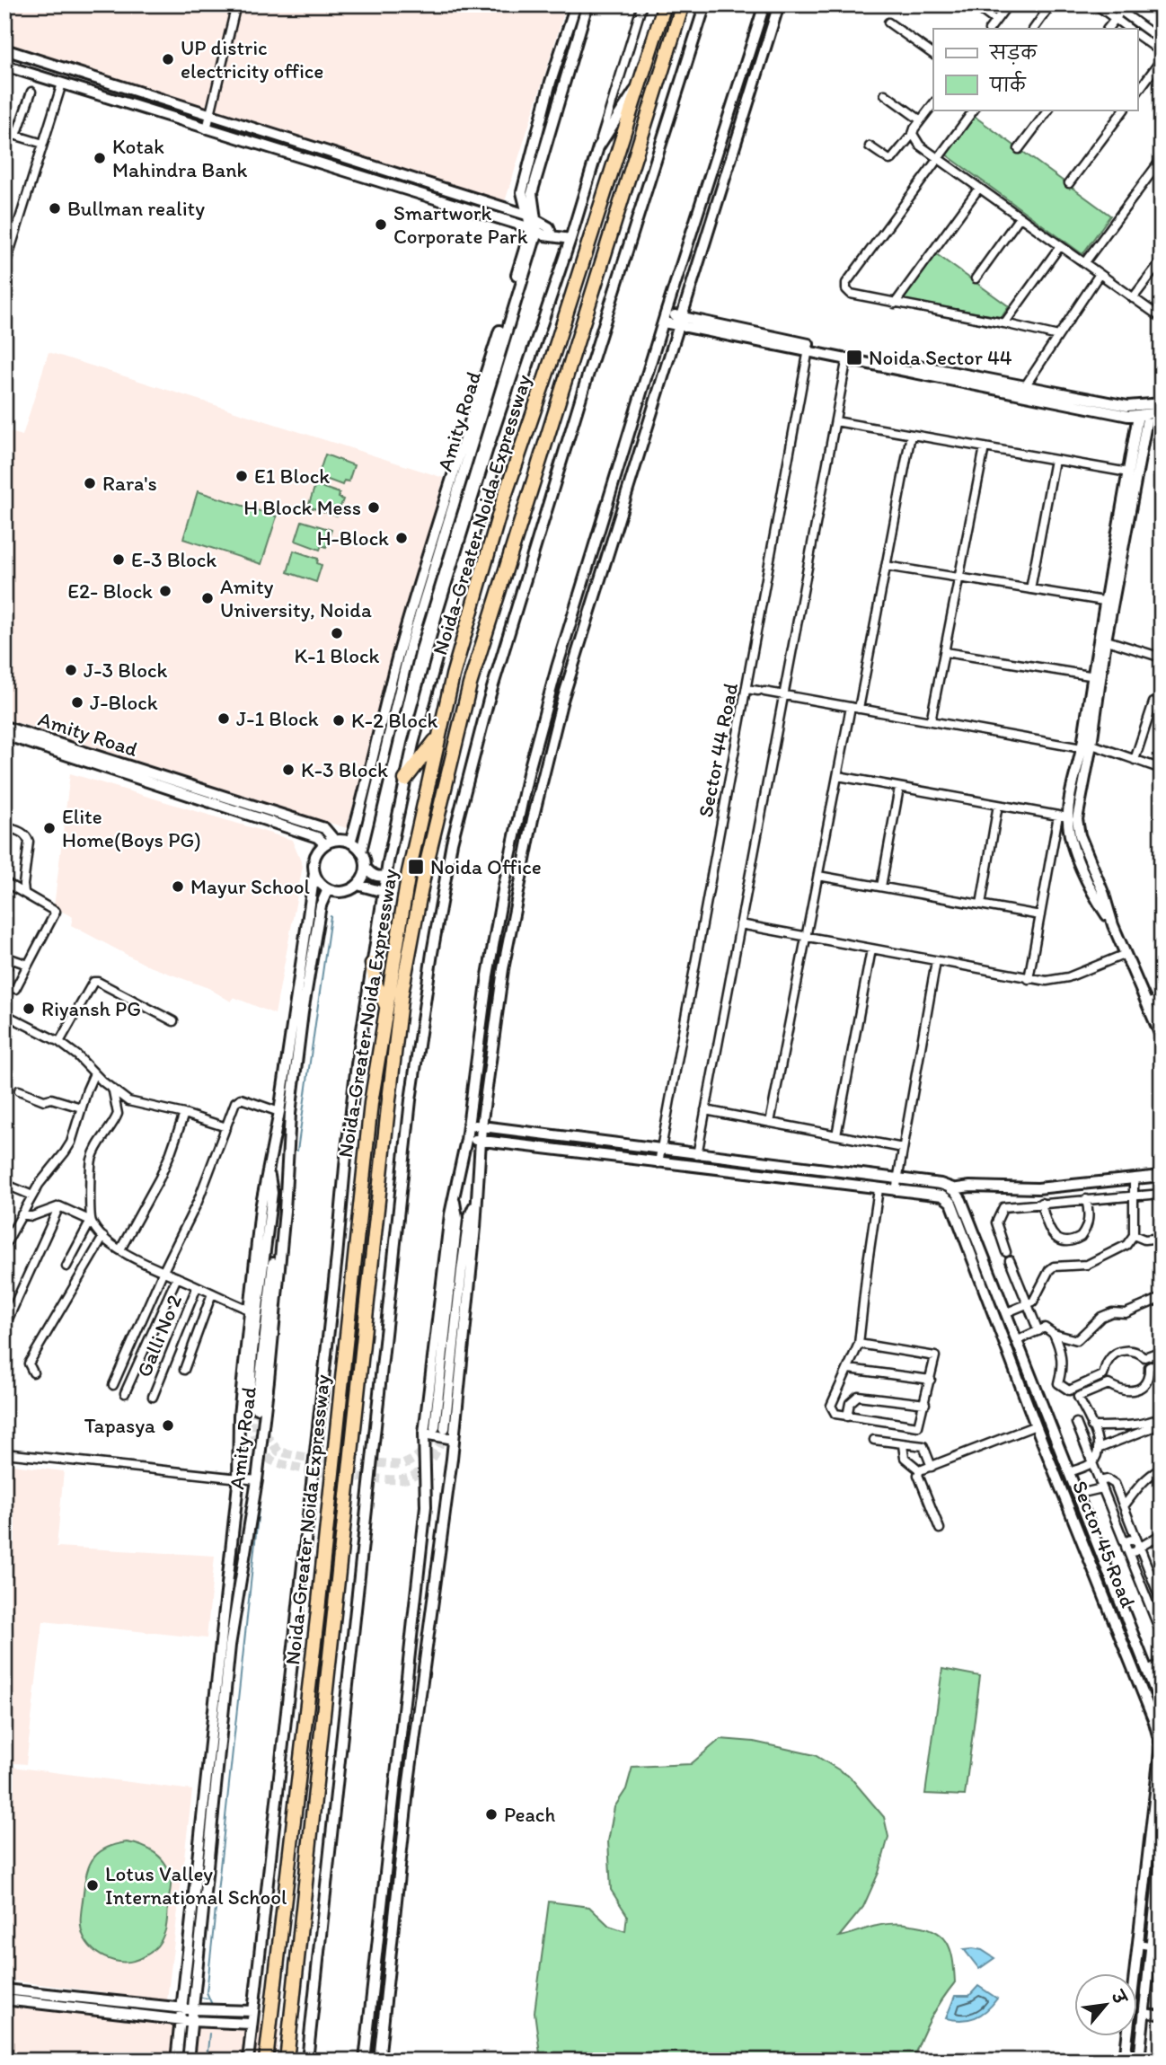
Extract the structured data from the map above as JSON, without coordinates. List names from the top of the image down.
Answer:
{
  "streets": {
    "highway": ["Noida-Greater Noida Expressway"],
    "street": [
      "Amity Road",
      "Sector 44 Road",
      "Galli No 2",
      "Sector 45 Road"
    ]
  },
  "places": {
    "other": [
      "UP distric electricity office",
      "Kotak Mahindra Bank",
      "Bullman reality",
      "Smartwork Corporate Park",
      "E1 Block",
      "Rara's",
      "H Block Mess",
      "H-Block",
      "E-3 Block",
      "E2- Block",
      "Amity University, Noida",
      "K-1 Block",
      "J-3 Block",
      "J-Block",
      "J-1 Block",
      "K-2 Block",
      "K-3 Block",
      "Elite Home(Boys PG)",
      "Mayur School",
      "Riyansh PG",
      "Tapasya",
      "Peach",
      "Lotus Valley International School"
    ],
    "transit": ["Noida Sector 44", "Noida Office"]
  },
  "legend": ["सड़क", "पार्क"],
  "north": "top right"
}
